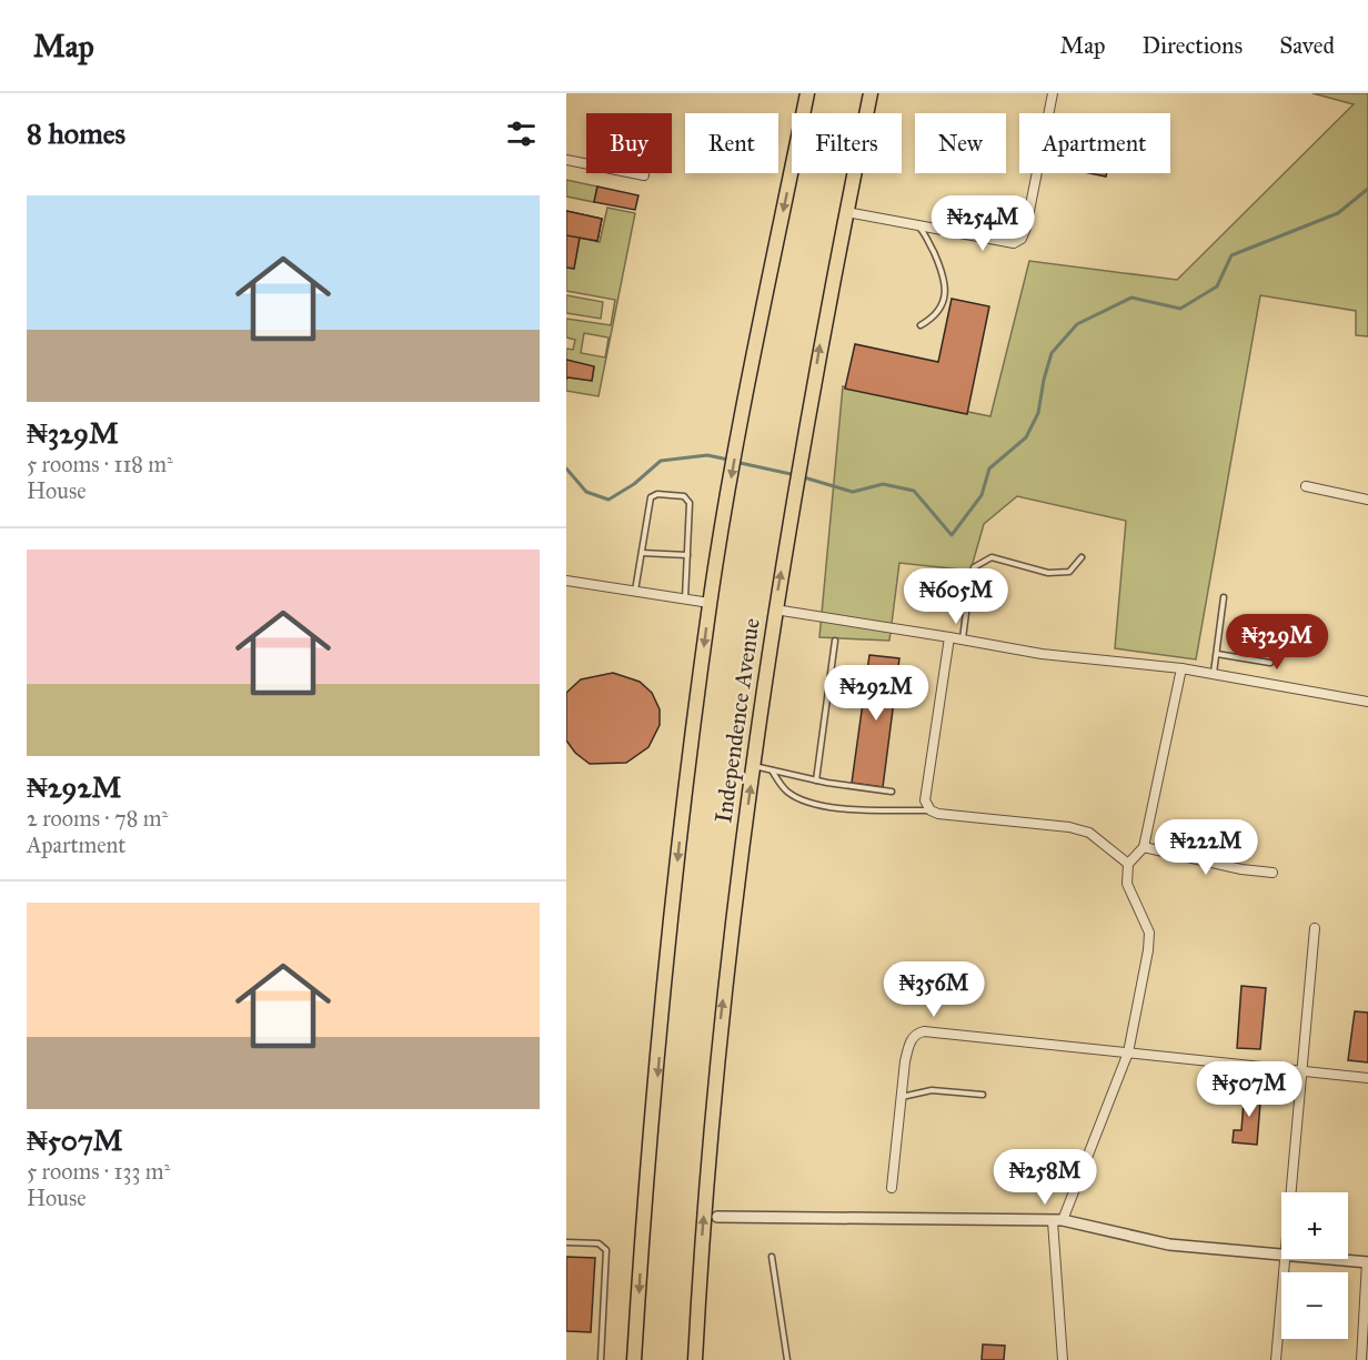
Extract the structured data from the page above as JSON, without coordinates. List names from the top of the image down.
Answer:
{
  "streets": {
    "main road": ["Independence Avenue"]
  },
  "page": {
    "header": "Map",
    "nav": ["Map", "Directions", "Saved"],
    "heading": "8 homes",
    "chip": [
      "Buy",
      "Rent",
      "Filters",
      "New",
      "Apartment"
    ],
    "list": [
      {
        "name": "₦329M",
        "note": "5 rooms · 118 m² · House"
      },
      {
        "name": "₦292M",
        "note": "2 rooms · 78 m² · Apartment"
      },
      {
        "name": "₦507M",
        "note": "5 rooms · 133 m² · House"
      }
    ],
    "price": [
      "₦254M",
      "₦605M",
      "₦329M",
      "₦292M",
      "₦222M",
      "₦356M",
      "₦507M",
      "₦258M"
    ],
    "map_buttons": ["+", "−"]
  }
}
